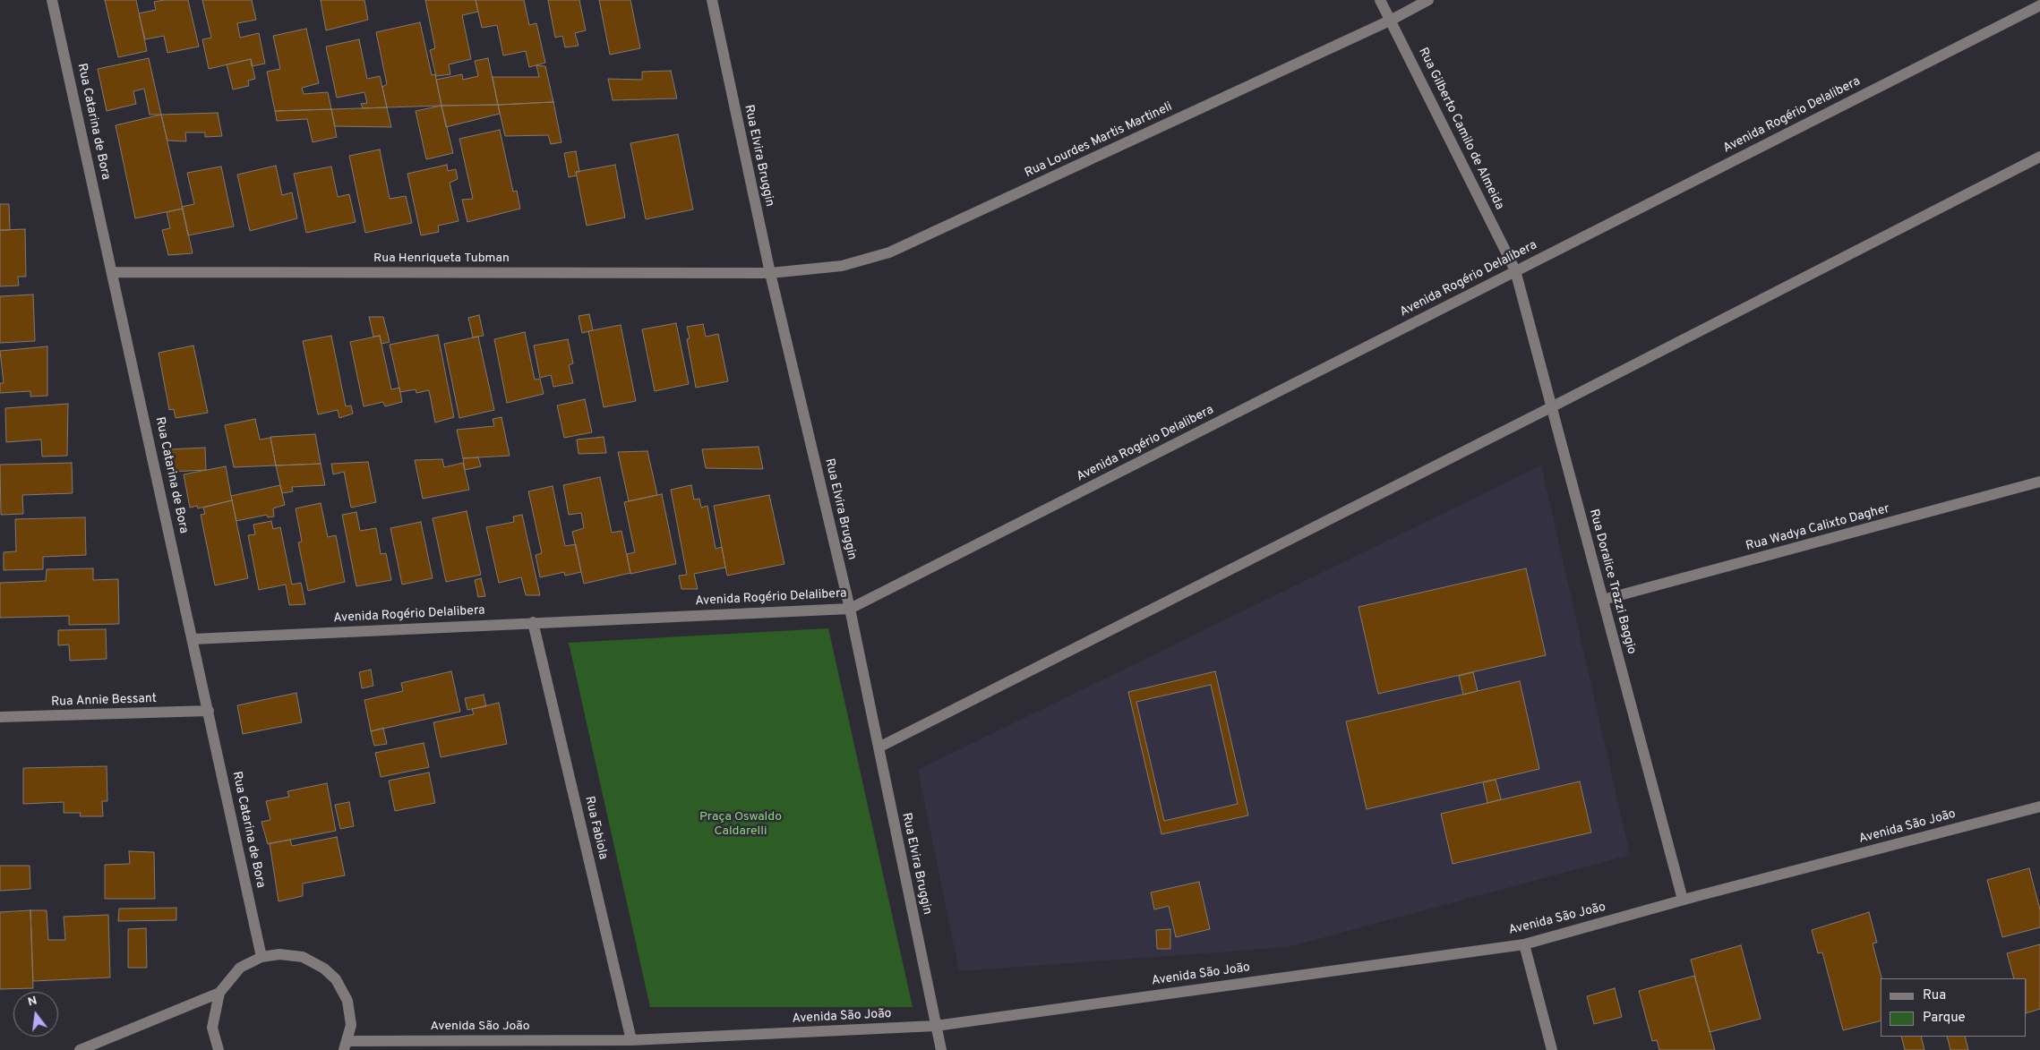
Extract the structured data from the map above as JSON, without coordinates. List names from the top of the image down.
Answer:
{
  "streets": {
    "street": [
      "Avenida Rogério Delalibera",
      "Rua Catarina de Bora",
      "Rua Gilberto Camilo de Almeida",
      "Rua Lourdes Martis Martineli",
      "Rua Elvira Bruggin",
      "Rua Henriqueta Tubman",
      "Rua Wadya Calixto Dagher",
      "Rua Doralice Trazzi Baggio",
      "Rua Annie Bessant",
      "Avenida São João",
      "Rua Fabiola"
    ]
  },
  "crossings": [
    ["Avenida Rogério Delalibera", "Rua Catarina de Bora"],
    ["Avenida Rogério Delalibera", "Rua Gilberto Camilo de Almeida"],
    ["Avenida Rogério Delalibera", "Rua Elvira Bruggin"],
    ["Avenida Rogério Delalibera", "Rua Doralice Trazzi Baggio"],
    ["Avenida Rogério Delalibera", "Rua Fabiola"],
    ["Rua Catarina de Bora", "Rua Henriqueta Tubman"],
    ["Rua Catarina de Bora", "Rua Annie Bessant"],
    ["Rua Gilberto Camilo de Almeida", "Rua Lourdes Martis Martineli"],
    ["Rua Gilberto Camilo de Almeida", "Rua Doralice Trazzi Baggio"],
    ["Rua Lourdes Martis Martineli", "Rua Elvira Bruggin"],
    ["Rua Lourdes Martis Martineli", "Rua Henriqueta Tubman"],
    ["Rua Elvira Bruggin", "Rua Henriqueta Tubman"],
    ["Rua Elvira Bruggin", "Avenida São João"],
    ["Rua Wadya Calixto Dagher", "Rua Doralice Trazzi Baggio"],
    ["Rua Doralice Trazzi Baggio", "Avenida São João"],
    ["Avenida São João", "Rua Fabiola"]
  ],
  "parks": ["Praça Oswaldo Caldarelli"],
  "legend": ["Rua", "Parque"],
  "north": "top"
}
